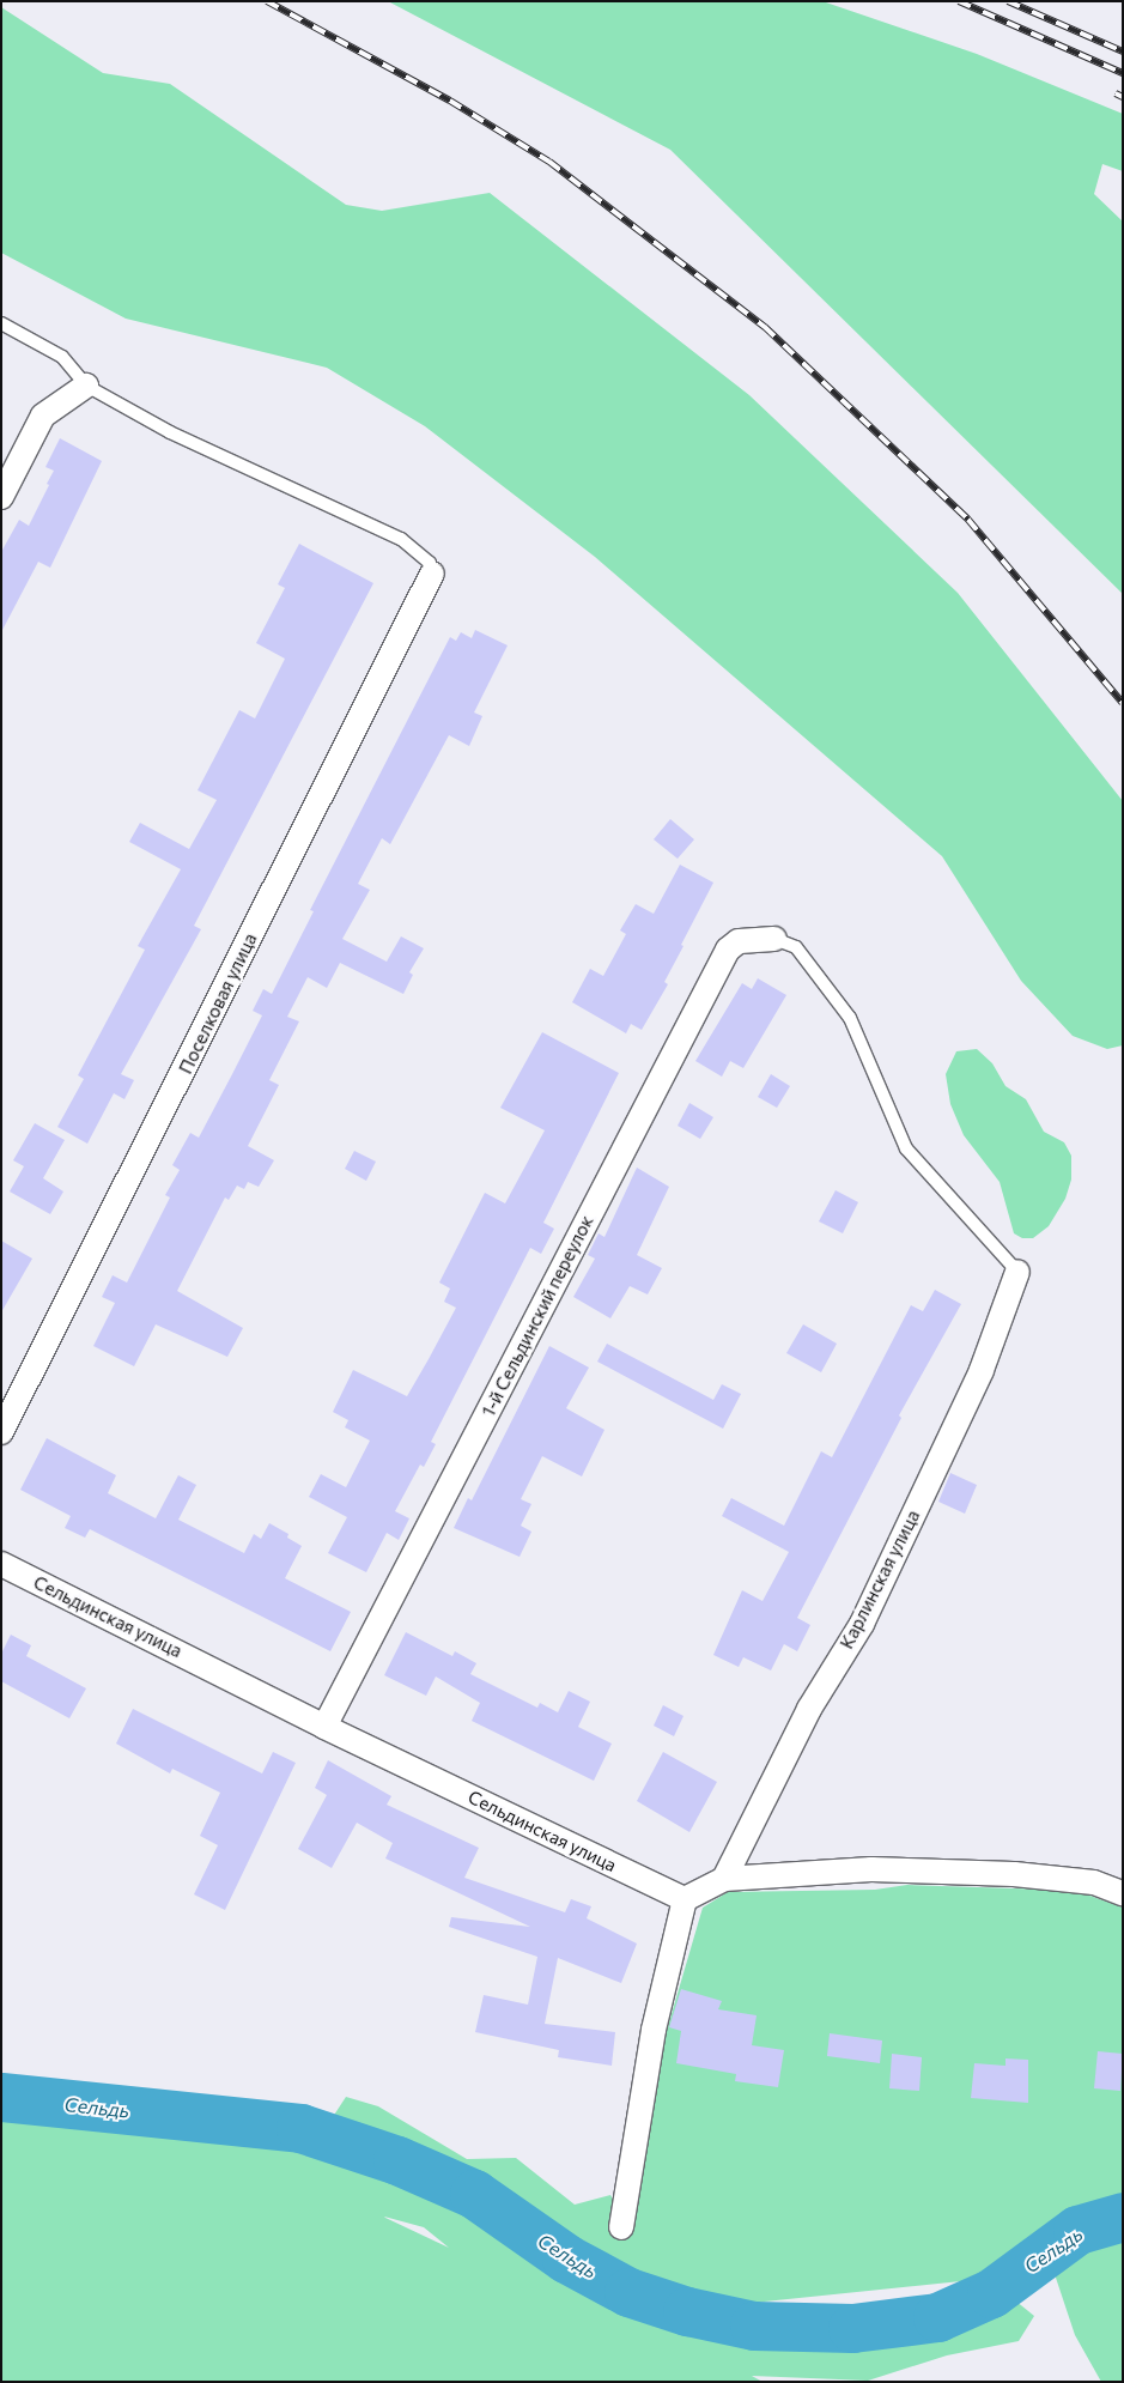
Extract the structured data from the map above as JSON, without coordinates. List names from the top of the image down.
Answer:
{
  "streets": {
    "street": [
      "Поселковая улица",
      "1-й Сельдинский переулок",
      "Карлинская улица",
      "Сельдинская улица"
    ]
  },
  "crossings": [
    ["1-й Сельдинский переулок", "Сельдинская улица"]
  ],
  "water": ["Сельдь"]
}
